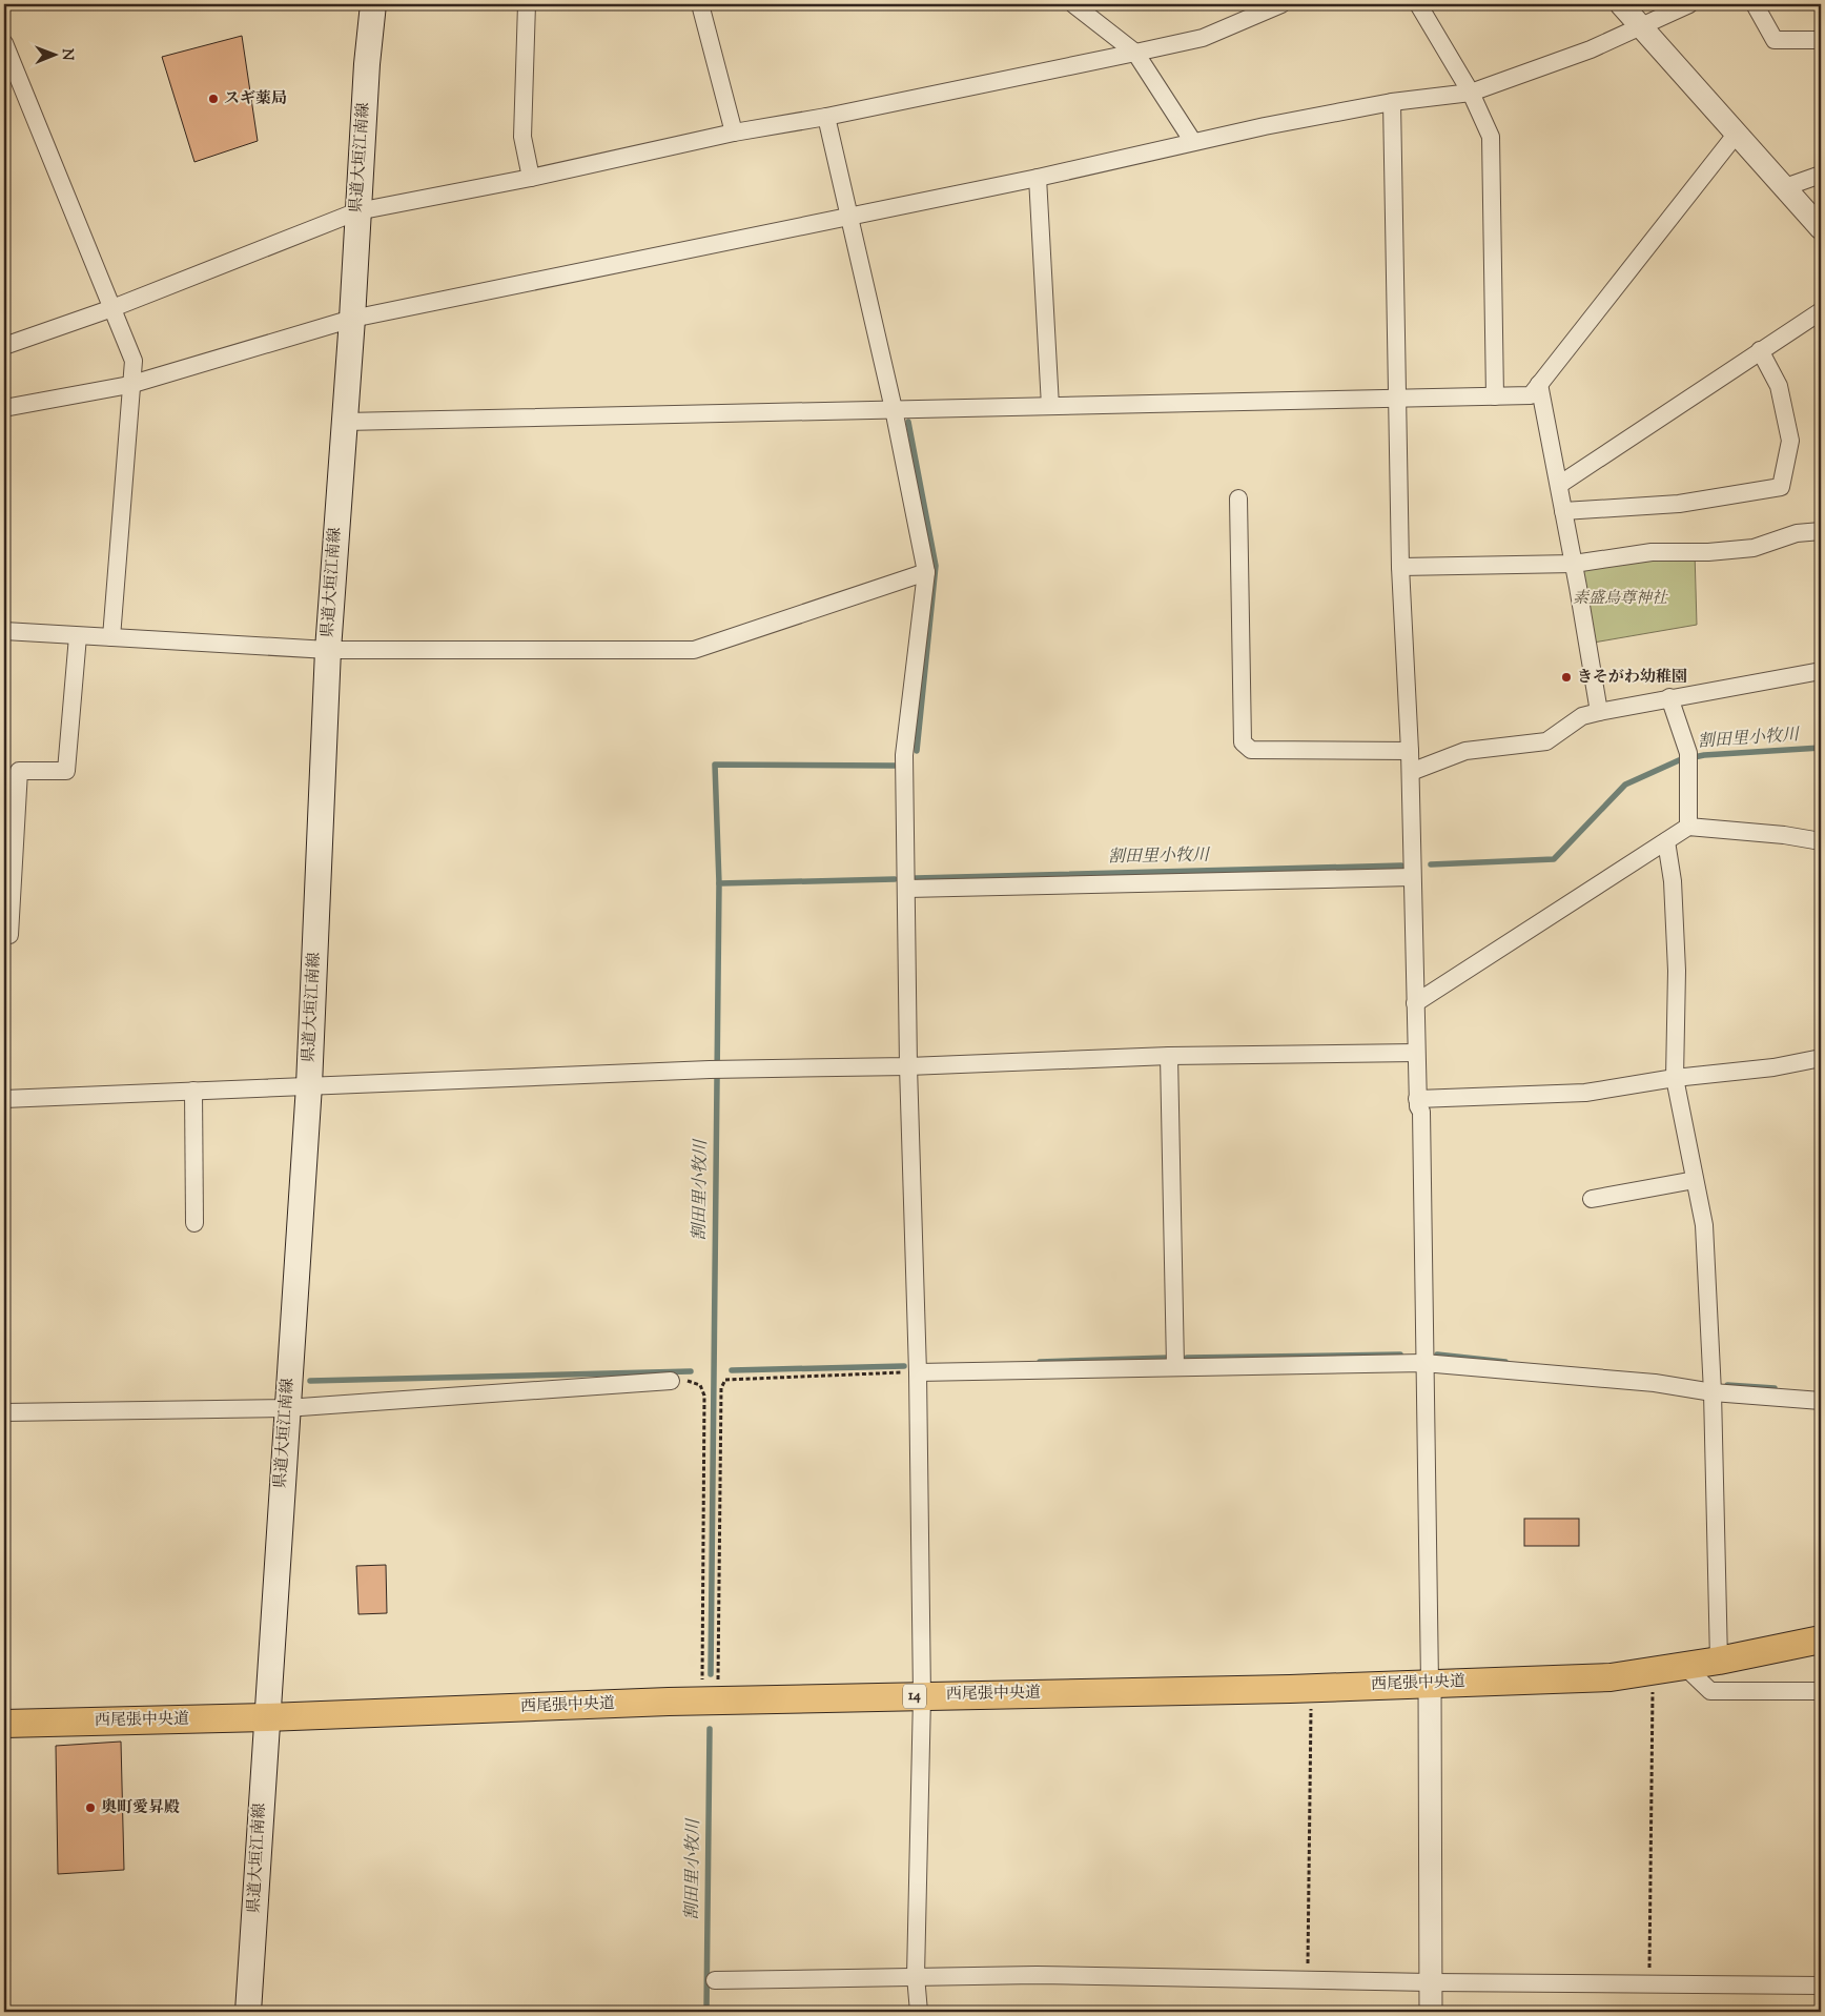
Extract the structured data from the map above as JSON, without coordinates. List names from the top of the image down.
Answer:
{
  "streets": {
    "main road": ["県道大垣江南線", "西尾張中央道", "14"]
  },
  "crossings": [
    ["県道大垣江南線", "西尾張中央道"]
  ],
  "water": ["割田里小牧川"],
  "parks": ["素盛鳥尊神社"],
  "places": ["スギ薬局", "きそがわ幼稚園", "奥町愛昇殿"],
  "north": "right"
}
